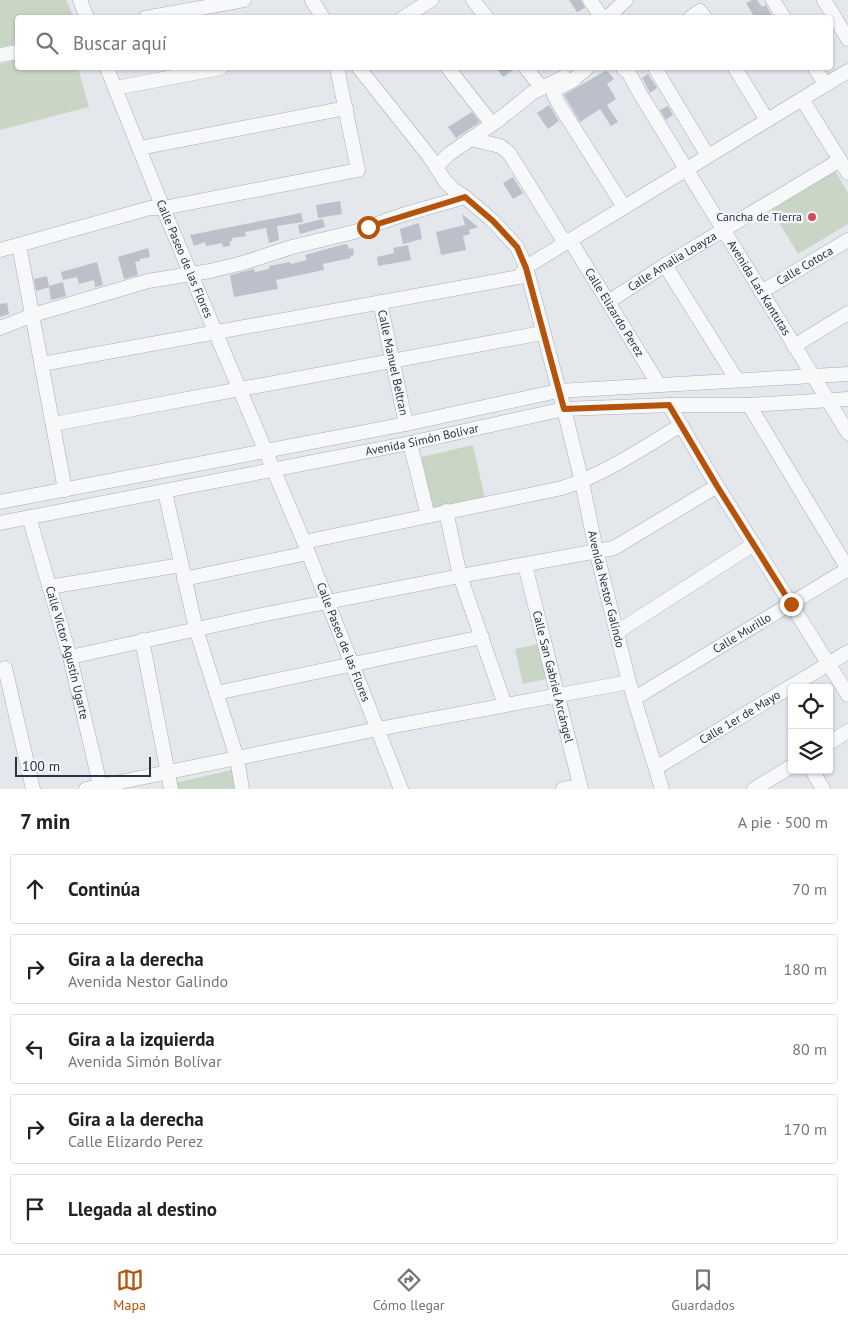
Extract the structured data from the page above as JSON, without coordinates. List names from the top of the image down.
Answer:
{
  "streets": {
    "street": [
      "Calle Paseo de las Flores",
      "Calle Amalia Loayza",
      "Calle Cotoca",
      "Avenida Las Kantutas",
      "Calle Elizardo Perez",
      "Calle Manuel Beltran",
      "Avenida Simón Bolívar",
      "Avenida Nestor Galindo",
      "Calle Murillo",
      "Calle Víctor Agustín Ugarte",
      "Calle San Gabriel Arcángel",
      "Calle 1er de Mayo"
    ]
  },
  "crossings": [
    ["Calle Paseo de las Flores", "Avenida Simón Bolívar"],
    ["Calle Amalia Loayza", "Avenida Las Kantutas"],
    ["Calle Amalia Loayza", "Calle Elizardo Perez"],
    ["Calle Cotoca", "Avenida Las Kantutas"],
    ["Avenida Las Kantutas", "Avenida Simón Bolívar"],
    ["Calle Elizardo Perez", "Avenida Simón Bolívar"],
    ["Calle Manuel Beltran", "Avenida Simón Bolívar"],
    ["Avenida Simón Bolívar", "Avenida Nestor Galindo"],
    ["Avenida Simón Bolívar", "Calle Víctor Agustín Ugarte"],
    ["Avenida Nestor Galindo", "Calle Murillo"],
    ["Avenida Nestor Galindo", "Calle 1er de Mayo"]
  ],
  "places": ["Cancha de Tierra"],
  "scale_bar": "100 m",
  "page": {
    "search": "Buscar aquí",
    "scale": "100 m",
    "heading": ["7 min", "A pie · 500 m"],
    "list": [
      ["Continúa", "70 m"],
      ["Gira a la derecha", "Avenida Nestor Galindo", "180 m"],
      ["Gira a la izquierda", "Avenida Simón Bolívar", "80 m"],
      ["Gira a la derecha", "Calle Elizardo Perez", "170 m"],
      "Llegada al destino"
    ],
    "nav": ["Mapa", "Cómo llegar", "Guardados"]
  }
}
